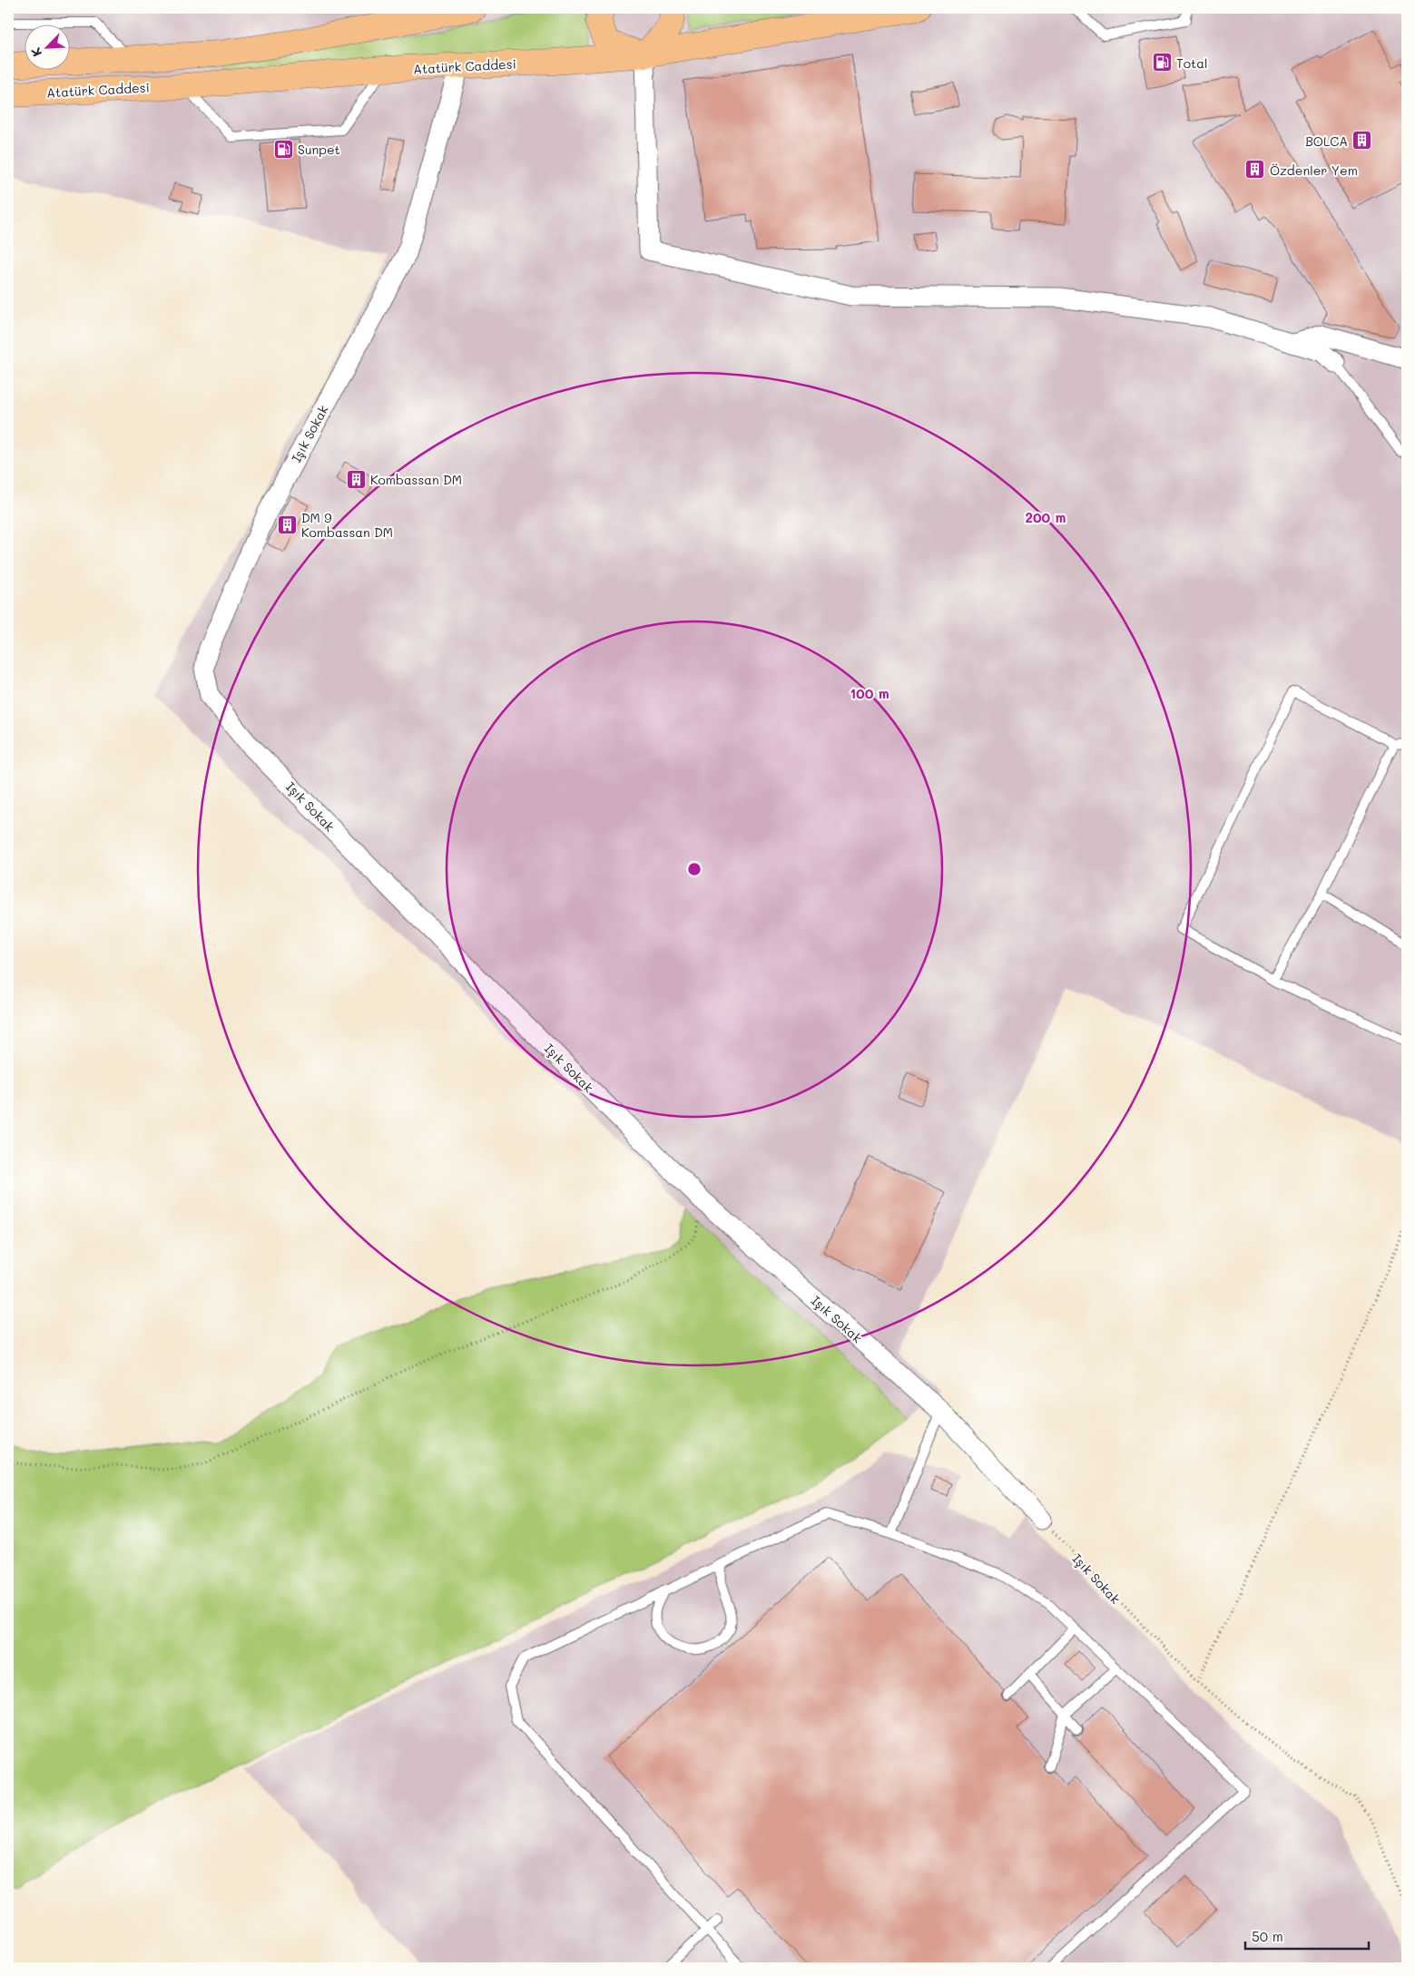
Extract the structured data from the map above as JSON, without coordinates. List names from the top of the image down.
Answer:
{
  "streets": {
    "main road": ["Atatürk Caddesi"],
    "street": ["Işık Sokak"]
  },
  "crossings": [
    ["Atatürk Caddesi", "Işık Sokak"]
  ],
  "places": {
    "fuel station": ["Total", "Sunpet"],
    "building": [
      "BOLCA",
      "Özdenler Yem",
      "Kombassan DM",
      "DM 9 Kombassan DM"
    ]
  },
  "scale_bar": "50 m",
  "north": "bottom left",
  "rings": ["200 m", "100 m"]
}
